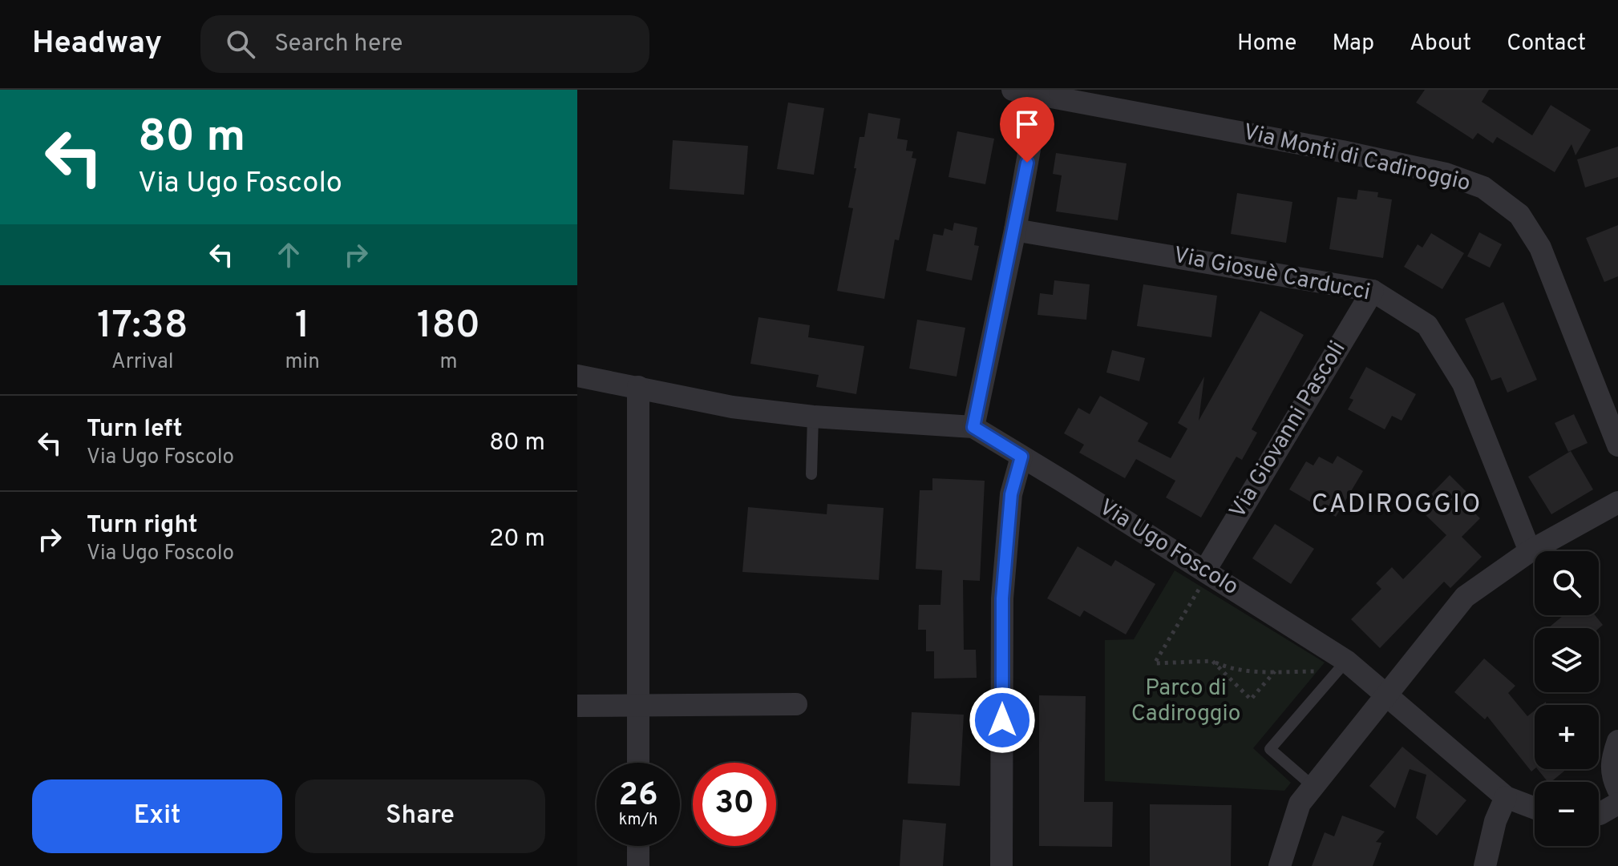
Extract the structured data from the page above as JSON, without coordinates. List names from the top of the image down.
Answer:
{
  "streets": {
    "street": [
      "Via Monti di Cadiroggio",
      "Via Giosuè Carducci",
      "Via Giovanni Pascoli",
      "Via Ugo Foscolo"
    ]
  },
  "crossings": [
    ["Via Giosuè Carducci", "Via Giovanni Pascoli"],
    ["Via Giovanni Pascoli", "Via Ugo Foscolo"]
  ],
  "districts": ["CADIROGGIO"],
  "parks": ["Parco di Cadiroggio"],
  "page": {
    "header": "Headway",
    "search": "Search here",
    "nav": [
      "Home",
      "Map",
      "About",
      "Contact"
    ],
    "turn": ["80 m", "Via Ugo Foscolo"],
    "eta": [
      "17:38",
      "Arrival",
      "1",
      "min",
      "180",
      "m"
    ],
    "list": [
      {
        "name": "Turn left",
        "note": "Via Ugo Foscolo",
        "value": "80 m"
      },
      {
        "name": "Turn right",
        "note": "Via Ugo Foscolo",
        "value": "20 m"
      }
    ],
    "map_buttons": ["+", "−"],
    "speed": "26 km/h",
    "limit": "30",
    "buttons": ["Exit", "Share"]
  }
}
